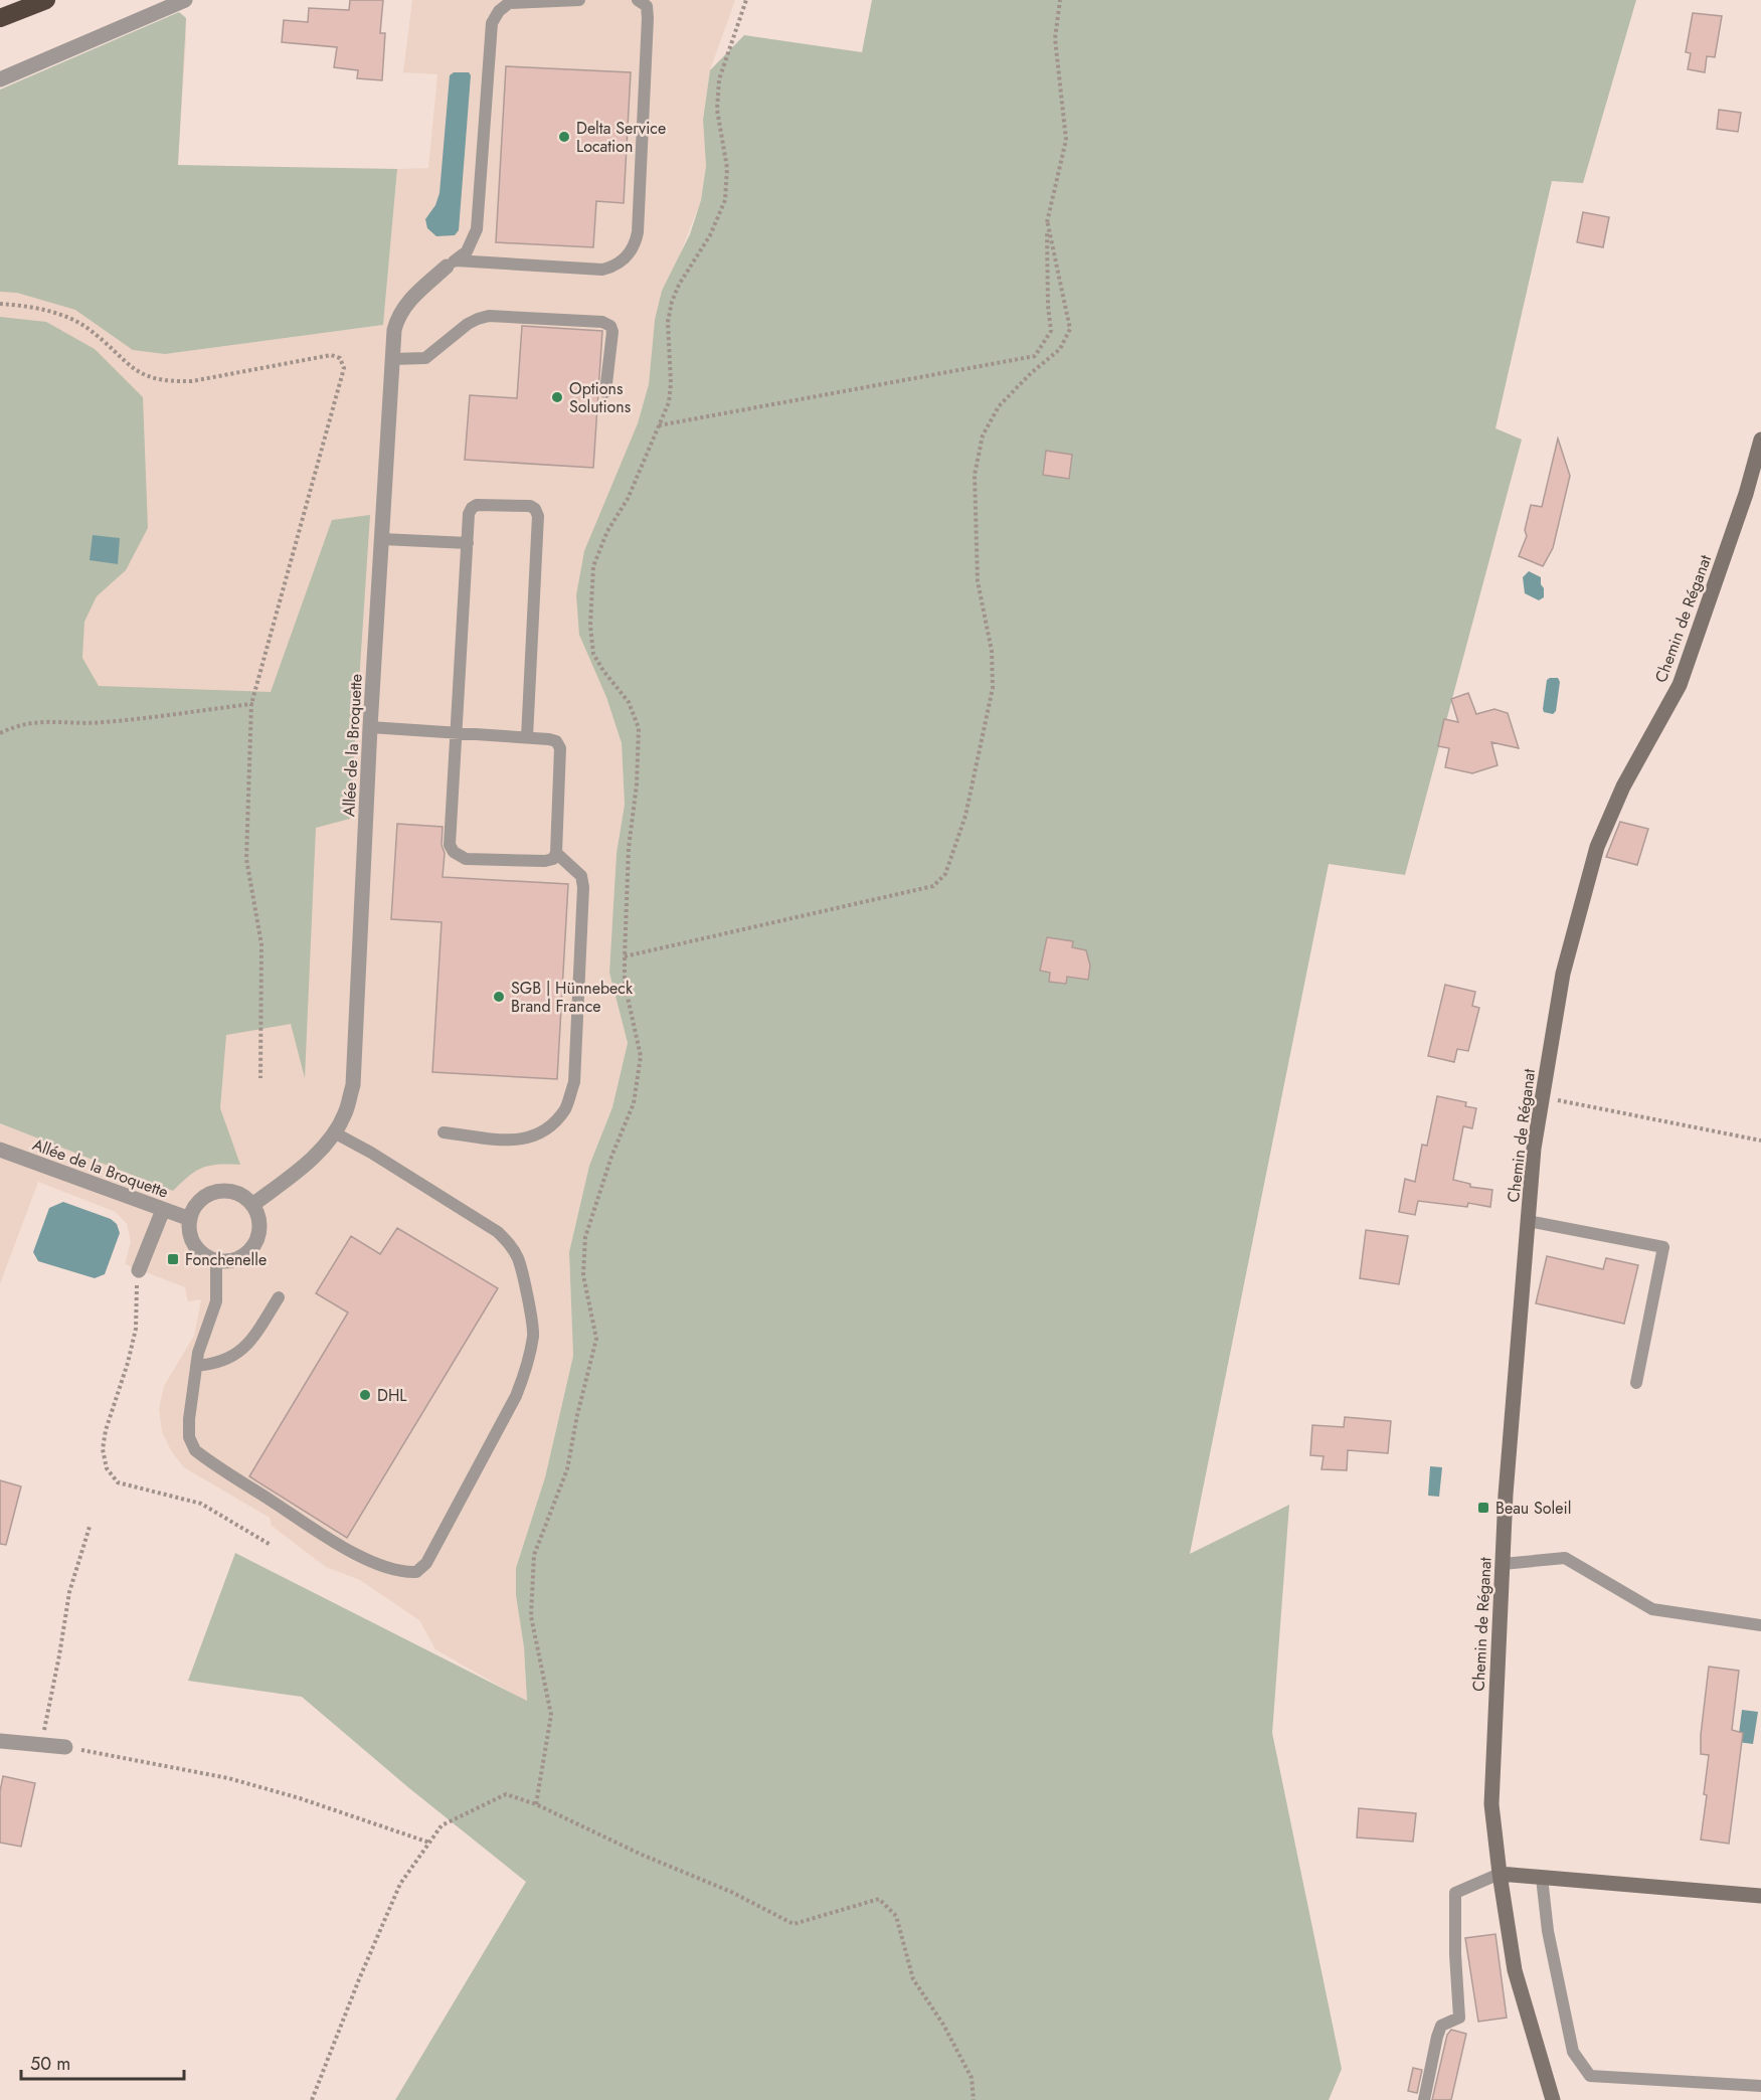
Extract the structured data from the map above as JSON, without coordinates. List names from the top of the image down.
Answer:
{
  "streets": {
    "street": ["Chemin de Réganat", "Allée de la Broquette"]
  },
  "places": {
    "other": [
      "Delta Service Location",
      "Options Solutions",
      "SGB | Hünnebeck Brand France",
      "DHL"
    ],
    "transit": ["Fonchenelle", "Beau Soleil"]
  },
  "scale_bar": "50 m"
}
